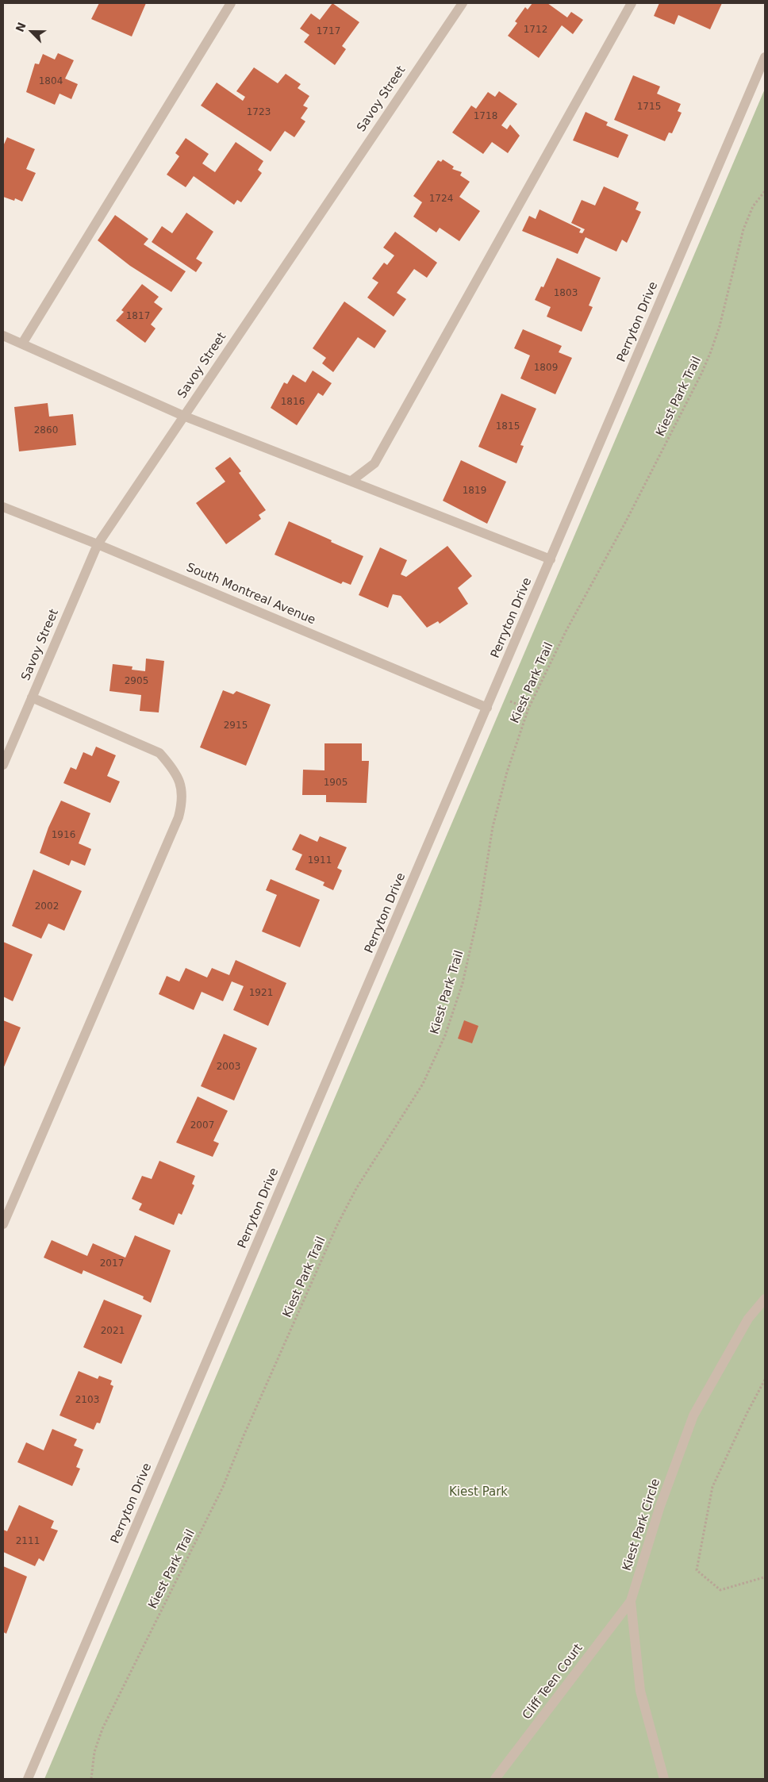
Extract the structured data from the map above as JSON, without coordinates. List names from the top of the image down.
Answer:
{
  "streets": {
    "street": [
      "Savoy Street",
      "Perryton Drive",
      "South Montreal Avenue",
      "Kiest Park Circle",
      "Cliff Teen Court"
    ],
    "path": ["Kiest Park Trail"]
  },
  "crossings": [
    ["Savoy Street", "South Montreal Avenue"],
    ["Perryton Drive", "South Montreal Avenue"],
    ["Kiest Park Circle", "Cliff Teen Court"]
  ],
  "parks": ["Kiest Park"],
  "house_numbers": [
    "1712",
    "1717",
    "1804",
    "1715",
    "1723",
    "1718",
    "1724",
    "1803",
    "1817",
    "1809",
    "1816",
    "1815",
    "2860",
    "1819",
    "2905",
    "2915",
    "1905",
    "1916",
    "1911",
    "2002",
    "1921",
    "2003",
    "2007",
    "2017",
    "2021",
    "2103",
    "2111"
  ],
  "north": "top left"
}
